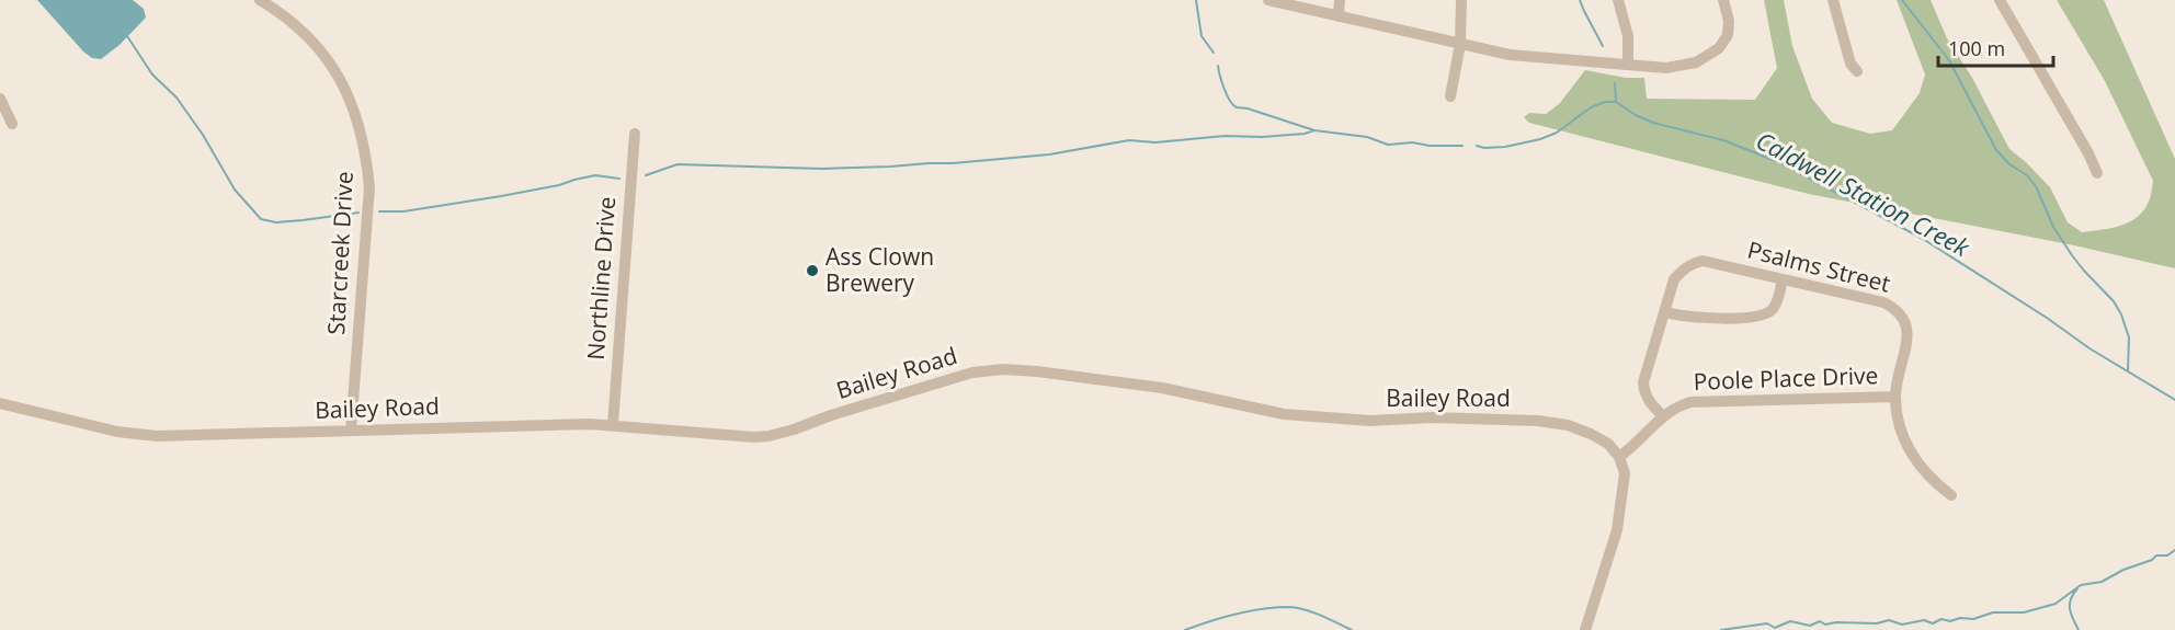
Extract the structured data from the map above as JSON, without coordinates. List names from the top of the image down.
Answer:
{
  "streets": {
    "street": [
      "Starcreek Drive",
      "Psalms Street",
      "Northline Drive",
      "Bailey Road",
      "Poole Place Drive"
    ]
  },
  "crossings": [
    ["Starcreek Drive", "Bailey Road"],
    ["Psalms Street", "Poole Place Drive"],
    ["Northline Drive", "Bailey Road"],
    ["Bailey Road", "Poole Place Drive"]
  ],
  "water": ["Caldwell Station Creek"],
  "places": ["Ass Clown Brewery"],
  "scale_bar": "100 m"
}
